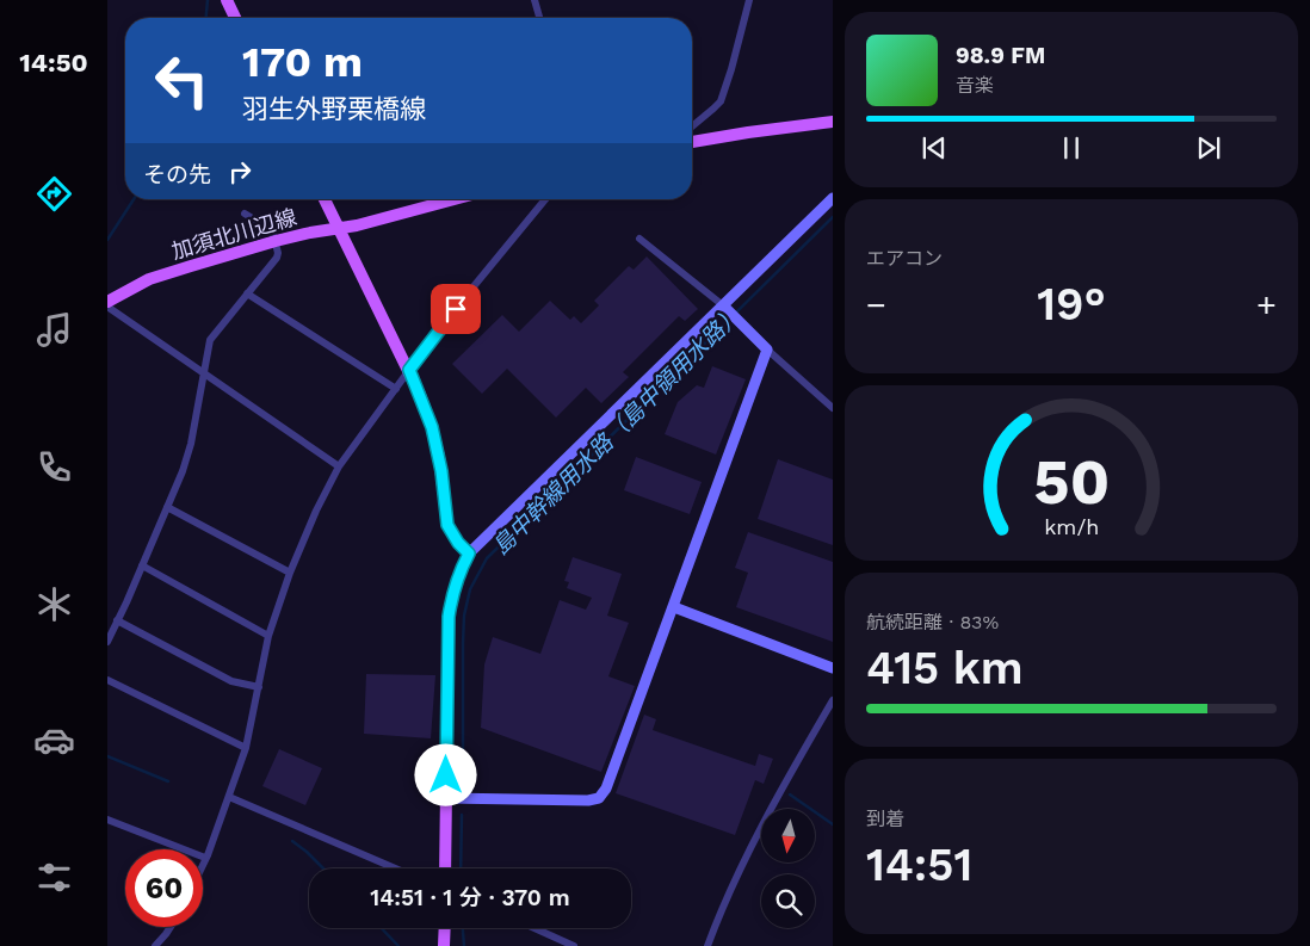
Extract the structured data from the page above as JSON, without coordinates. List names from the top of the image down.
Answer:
{
  "streets": {
    "main road": ["加須北川辺線"]
  },
  "water": ["島中幹線用水路（島中領用水路）"],
  "north": "bottom",
  "page": {
    "tabs": "14:50",
    "turn": ["170 m", "羽生外野栗橋線"],
    "song": ["98.9 FM", "音楽"],
    "then": "その先",
    "tile": [
      "エアコン",
      ["航続距離 · 83%", "415 km"],
      ["到着", "14:51"]
    ],
    "heat": ["−", "19°", "+"],
    "limit": "60",
    "trip": "14:51 · 1 分 · 370 m",
    "gauge": ["50", "km/h"]
  }
}
